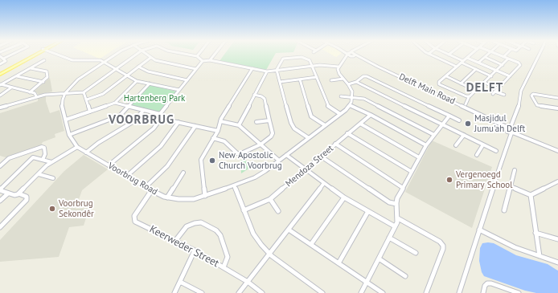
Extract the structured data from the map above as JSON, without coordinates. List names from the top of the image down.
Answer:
{
  "streets": {
    "street": [
      "Delft Main Road",
      "Mendoza Street",
      "Voorbrug Road",
      "Keerweder Street"
    ]
  },
  "crossings": [
    ["Voorbrug Road", "Keerweder Street"]
  ],
  "districts": ["DELFT", "VOORBRUG"],
  "parks": ["Hartenberg Park"],
  "places": [
    "Masjidul Jumu'ah Delft",
    "New Apostolic Church Voorbrug",
    "Vergenoegd Primary School",
    "Voorbrug Sekondêr"
  ]
}
